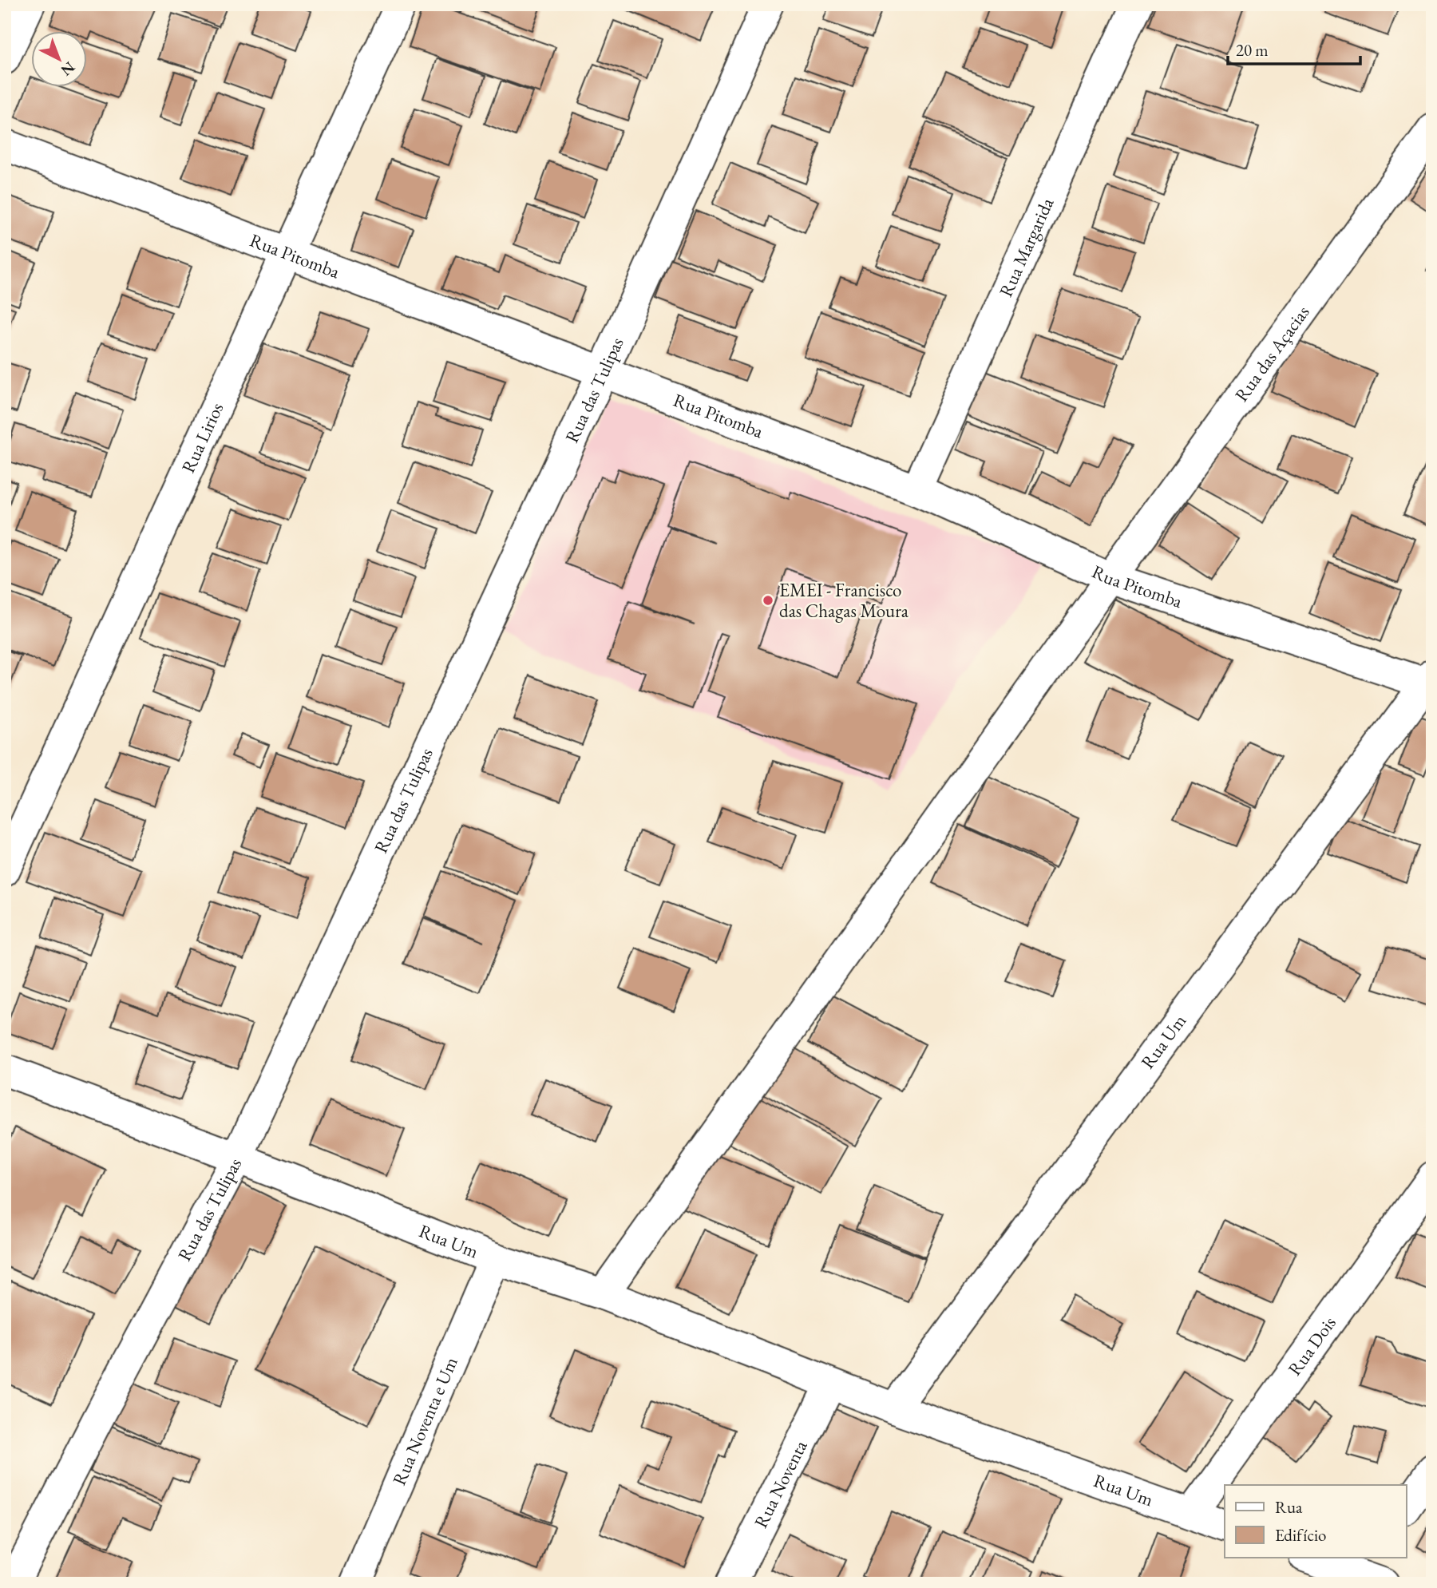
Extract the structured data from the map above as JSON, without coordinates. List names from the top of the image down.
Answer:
{
  "streets": {
    "street": [
      "Rua Margarida",
      "Rua Pitomba",
      "Rua das Açacias",
      "Rua das Tulipas",
      "Rua Lirios",
      "Rua Um",
      "Rua Dois",
      "Rua Noventa e Um",
      "Rua Noventa"
    ]
  },
  "crossings": [
    ["Rua Margarida", "Rua Pitomba"],
    ["Rua Pitomba", "Rua das Açacias"],
    ["Rua Pitomba", "Rua das Tulipas"],
    ["Rua Pitomba", "Rua Lirios"],
    ["Rua Pitomba", "Rua Um"],
    ["Rua das Açacias", "Rua Um"],
    ["Rua das Tulipas", "Rua Um"],
    ["Rua Um", "Rua Dois"],
    ["Rua Um", "Rua Noventa e Um"],
    ["Rua Um", "Rua Noventa"]
  ],
  "places": ["EMEI - Francisco das Chagas Moura"],
  "legend": ["Rua", "Edifício"],
  "scale_bar": "20 m",
  "north": "bottom right"
}
